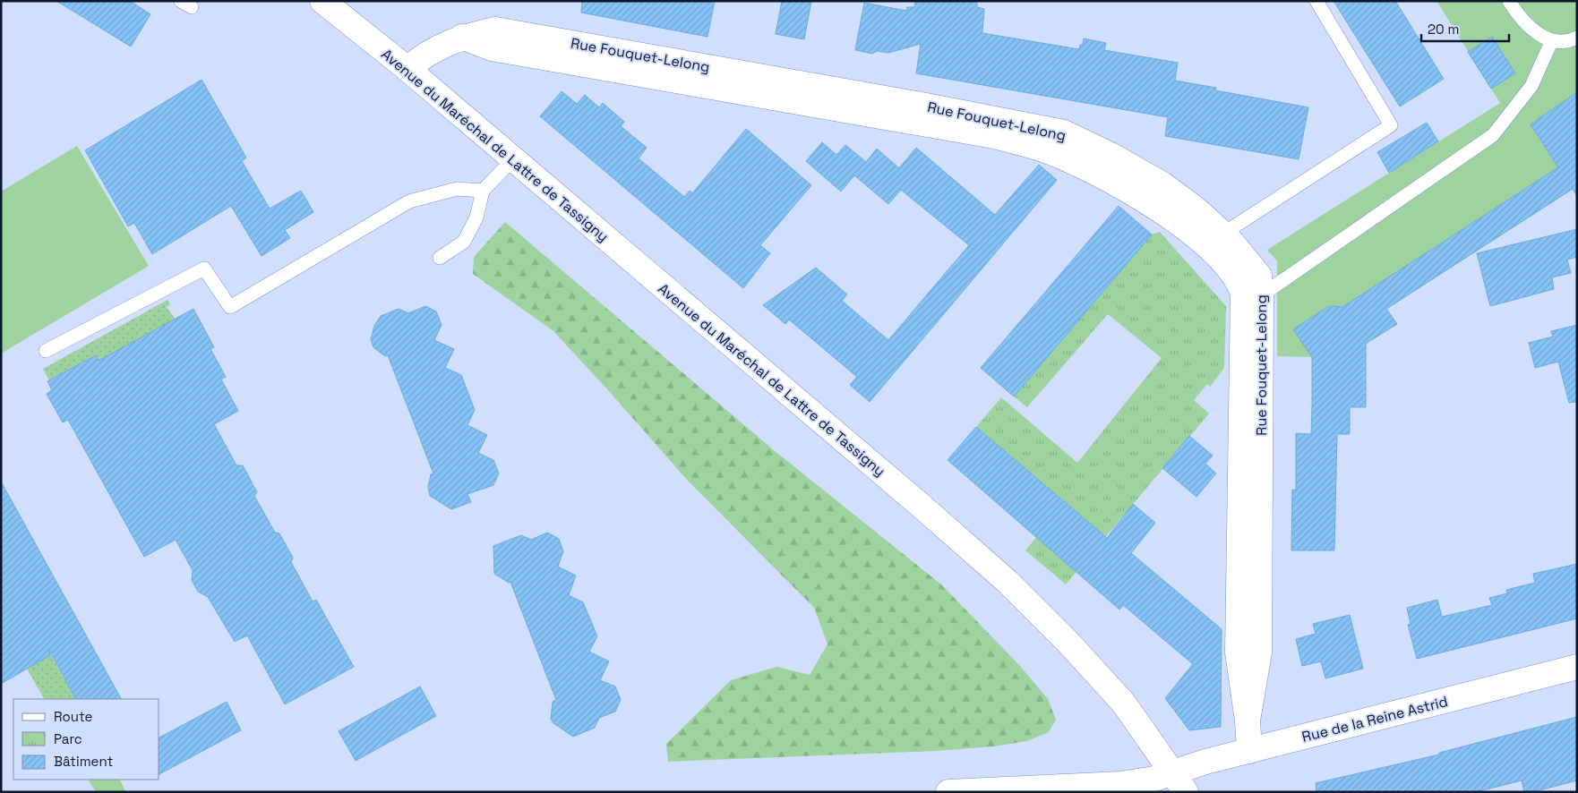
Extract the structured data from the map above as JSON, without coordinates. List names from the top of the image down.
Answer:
{
  "streets": {
    "street": ["Rue Fouquet-Lelong", "Avenue du Maréchal de Lattre de Tassigny", "Rue de la Reine Astrid"]
  },
  "crossings": [
    ["Rue Fouquet-Lelong", "Avenue du Maréchal de Lattre de Tassigny"],
    ["Rue Fouquet-Lelong", "Rue de la Reine Astrid"],
    ["Avenue du Maréchal de Lattre de Tassigny", "Rue de la Reine Astrid"]
  ],
  "legend": ["Route", "Parc", "Bâtiment"],
  "scale_bar": "20 m"
}
